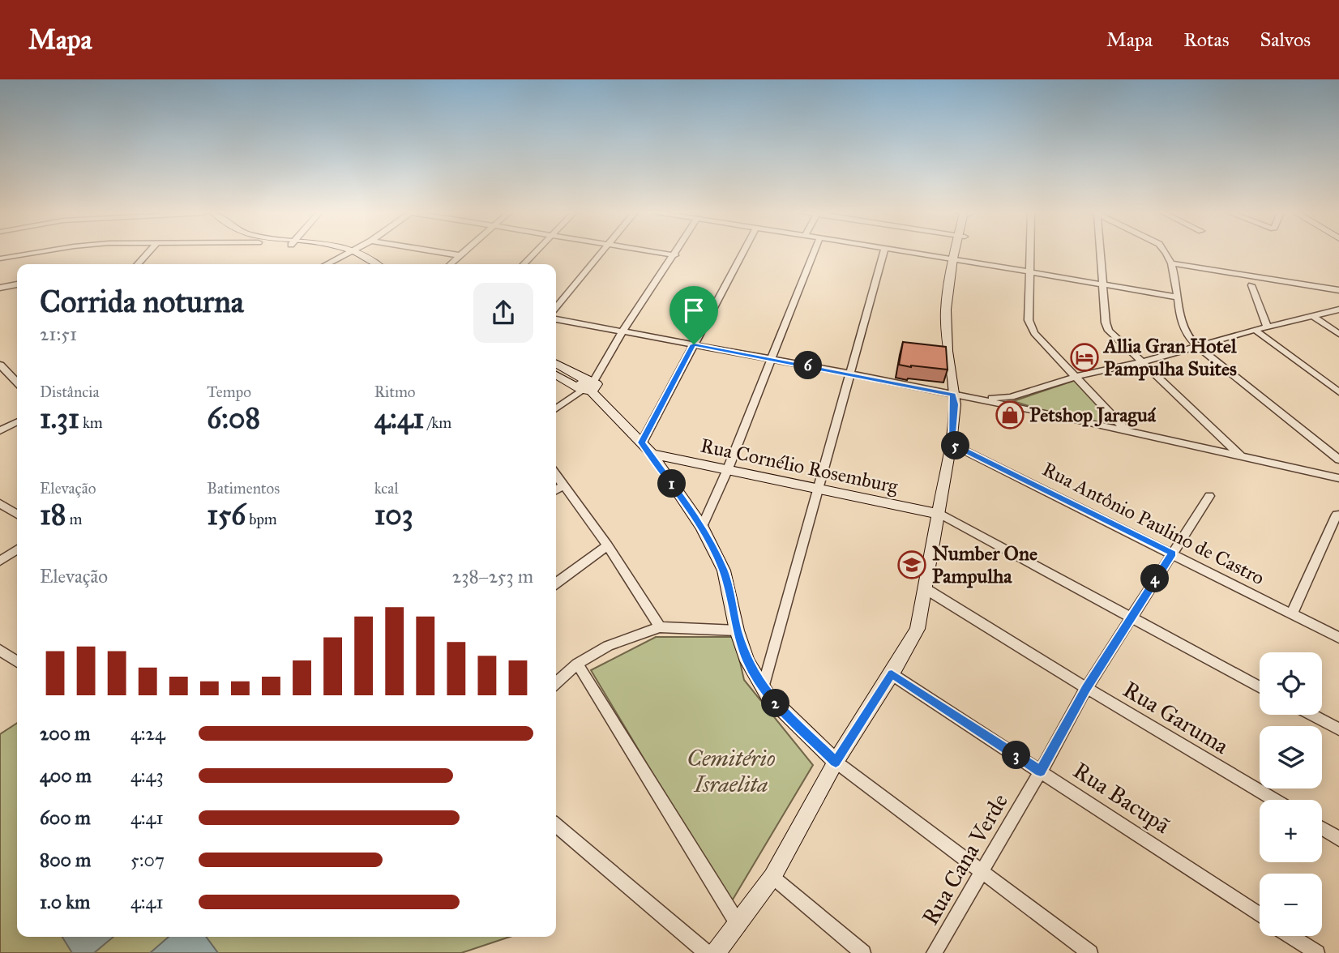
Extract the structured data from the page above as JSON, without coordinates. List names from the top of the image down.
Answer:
{
  "streets": {
    "street": [
      "Rua Cornélio Rosemburg",
      "Rua Antônio Paulino de Castro",
      "Rua Garuma",
      "Rua Bacupã",
      "Rua Cana Verde"
    ]
  },
  "crossings": [
    ["Rua Antônio Paulino de Castro", "Rua Cana Verde"],
    ["Rua Garuma", "Rua Cana Verde"],
    ["Rua Bacupã", "Rua Cana Verde"]
  ],
  "parks": ["Cemitério Israelita"],
  "places": {
    "hotel": ["Allia Gran Hotel Pampulha Suites"],
    "shop": ["Petshop Jaraguá"],
    "school or university": ["Number One Pampulha"]
  },
  "page": {
    "header": "Mapa",
    "nav": ["Mapa", "Rotas", "Salvos"],
    "heading": ["Corrida noturna", "21:51"],
    "pins": [
      "6",
      "5",
      "1",
      "4",
      "2",
      "3"
    ],
    "stats": [
      ["Distância", "1.31 km"],
      ["Tempo", "6:08"],
      ["Ritmo", "4:41 /km"],
      ["Elevação", "18 m"],
      ["Batimentos", "156 bpm"],
      ["kcal", "103"]
    ],
    "chart": ["Elevação", "238–253 m"],
    "map_buttons": ["+", "−"],
    "list": [
      {
        "name": "200 m",
        "note": "4:24"
      },
      {
        "name": "400 m",
        "note": "4:43"
      },
      {
        "name": "600 m",
        "note": "4:41"
      },
      {
        "name": "800 m",
        "note": "5:07"
      },
      {
        "name": "1.0 km",
        "note": "4:41"
      }
    ]
  }
}
